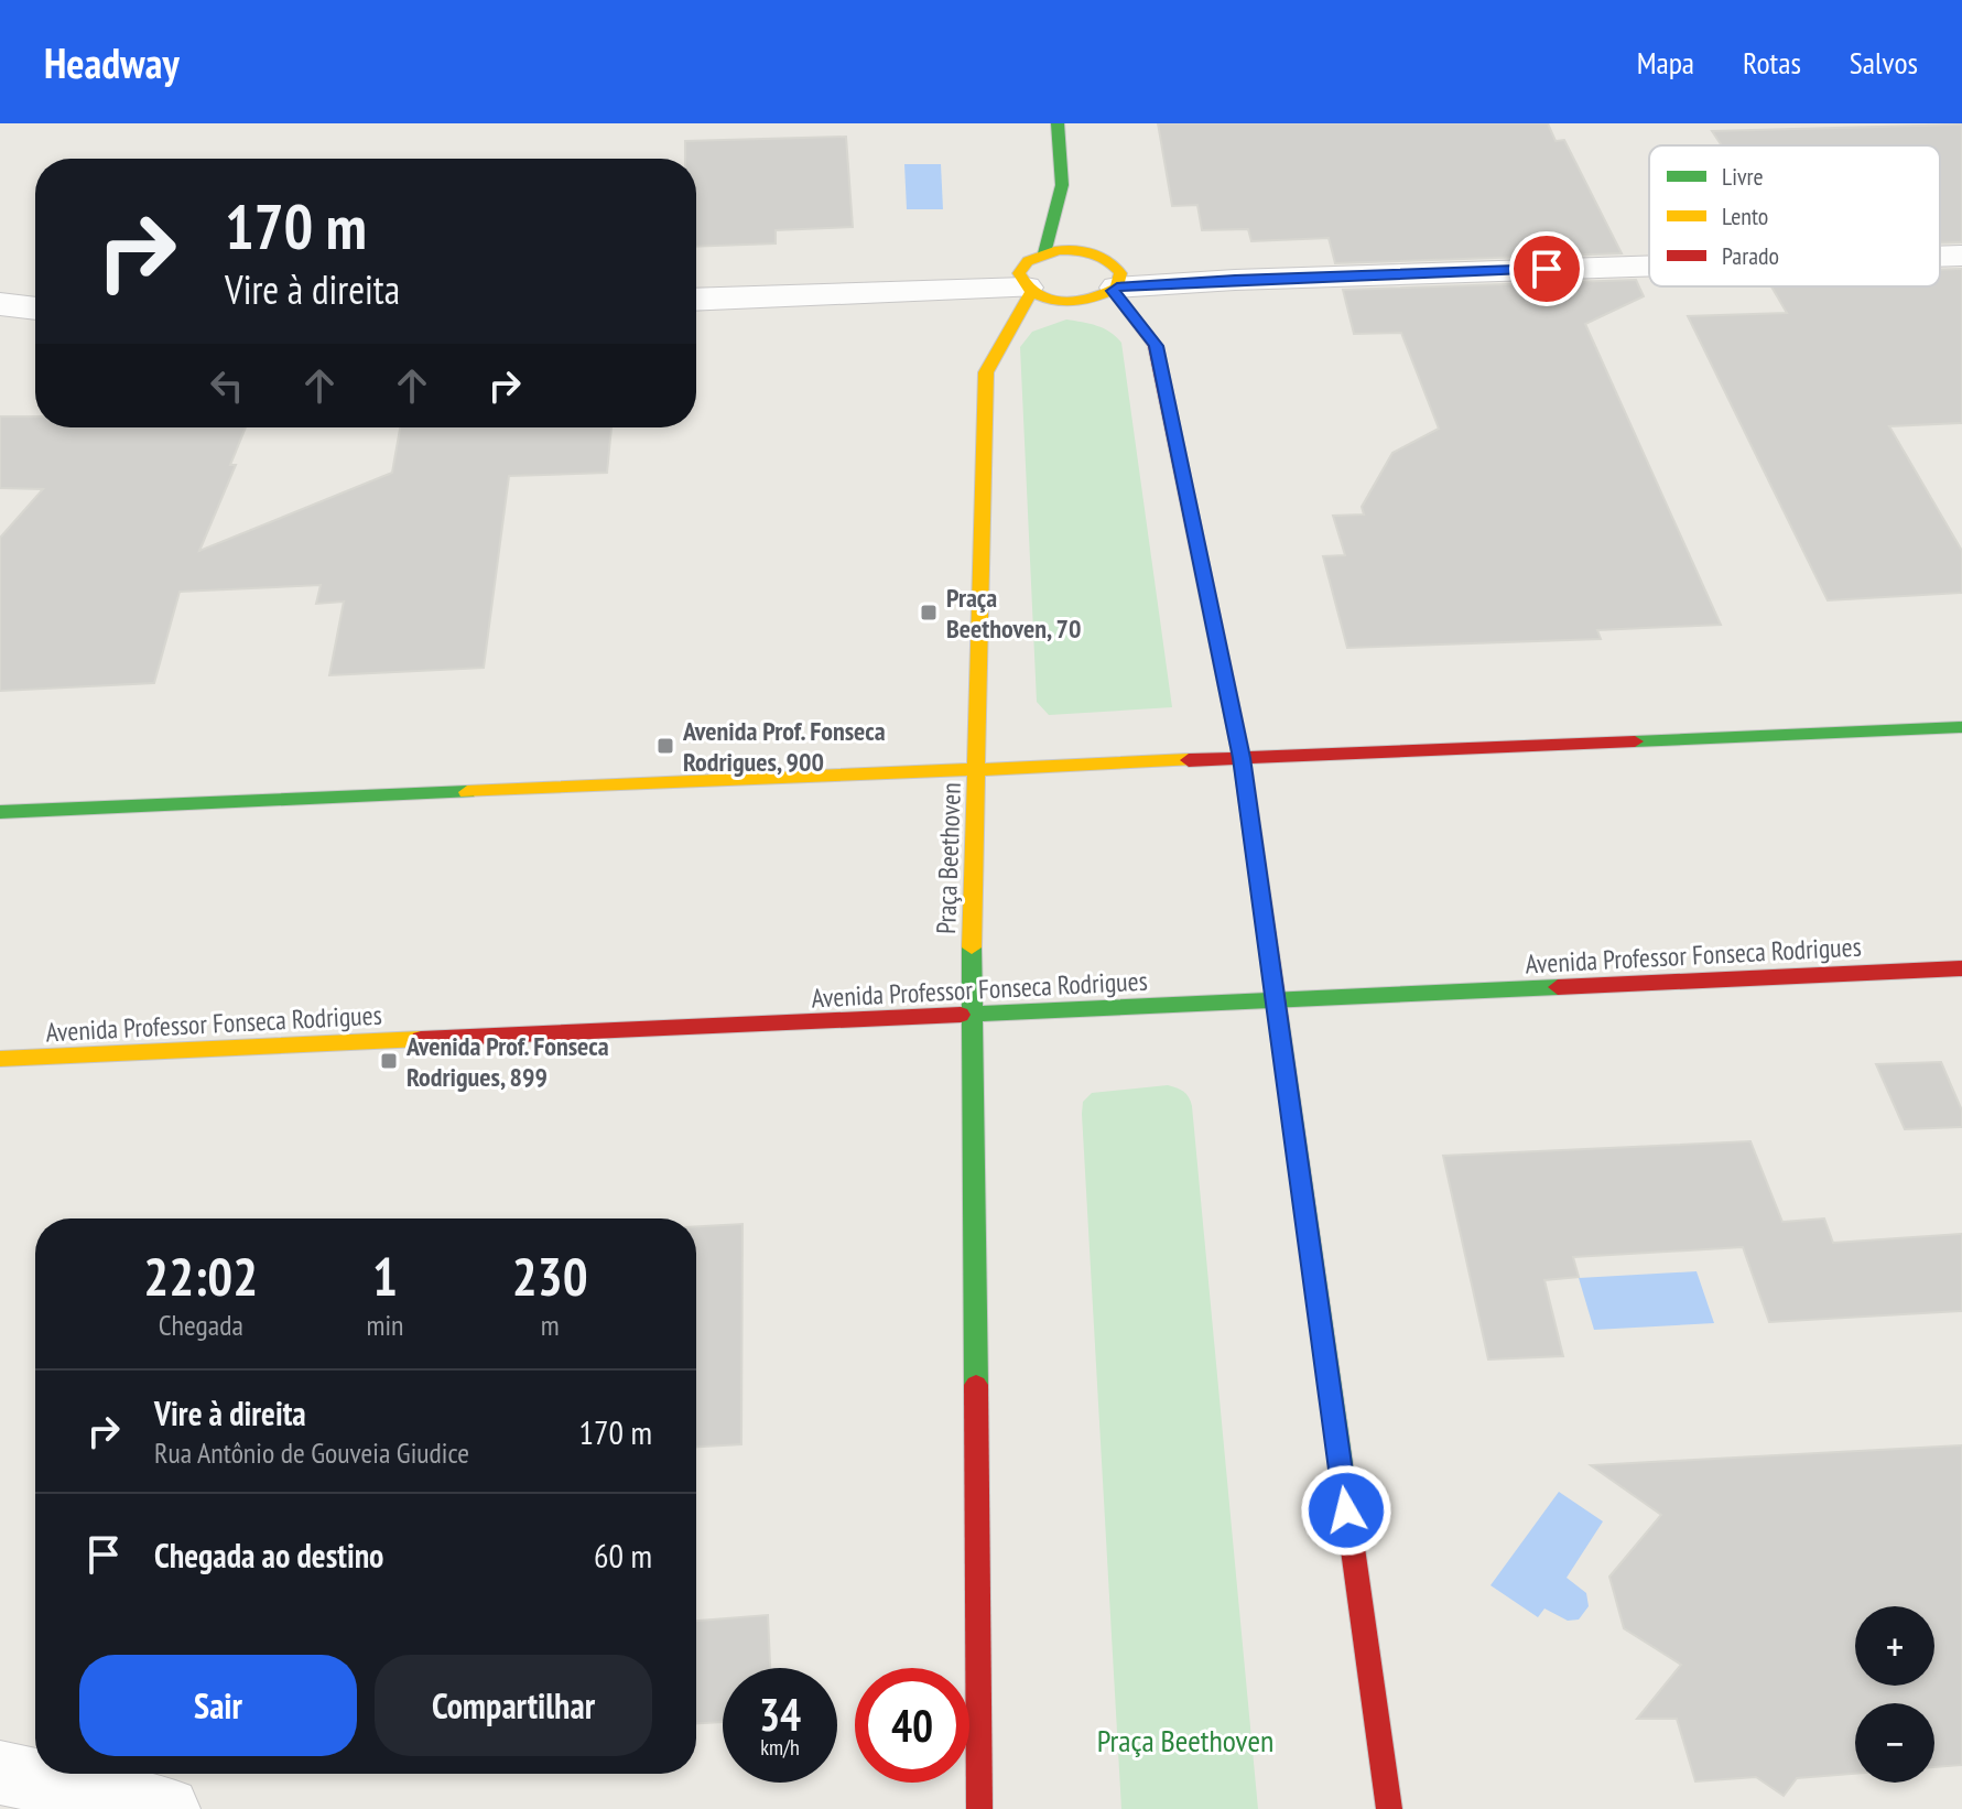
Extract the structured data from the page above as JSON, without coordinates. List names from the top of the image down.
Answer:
{
  "streets": {
    "main road": ["Praça Beethoven", "Avenida Professor Fonseca Rodrigues"]
  },
  "crossings": [
    ["Praça Beethoven", "Avenida Professor Fonseca Rodrigues"]
  ],
  "parks": ["Praça Beethoven"],
  "places": {
    "transit": ["Praça Beethoven, 70", "Avenida Prof. Fonseca Rodrigues, 900", "Avenida Prof. Fonseca Rodrigues, 899"]
  },
  "legend": ["Livre", "Lento", "Parado"],
  "page": {
    "header": "Headway",
    "nav": ["Mapa", "Rotas", "Salvos"],
    "turn": ["170 m", "Vire à direita"],
    "eta": [
      "22:02",
      "Chegada",
      "1",
      "min",
      "230",
      "m"
    ],
    "list": [
      {
        "name": "Vire à direita",
        "note": "Rua Antônio de Gouveia Giudice",
        "value": "170 m"
      },
      {
        "name": "Chegada ao destino",
        "value": "60 m"
      }
    ],
    "map_buttons": ["+", "−"],
    "buttons": ["Sair", "Compartilhar"],
    "speed": "34 km/h",
    "limit": "40"
  }
}
